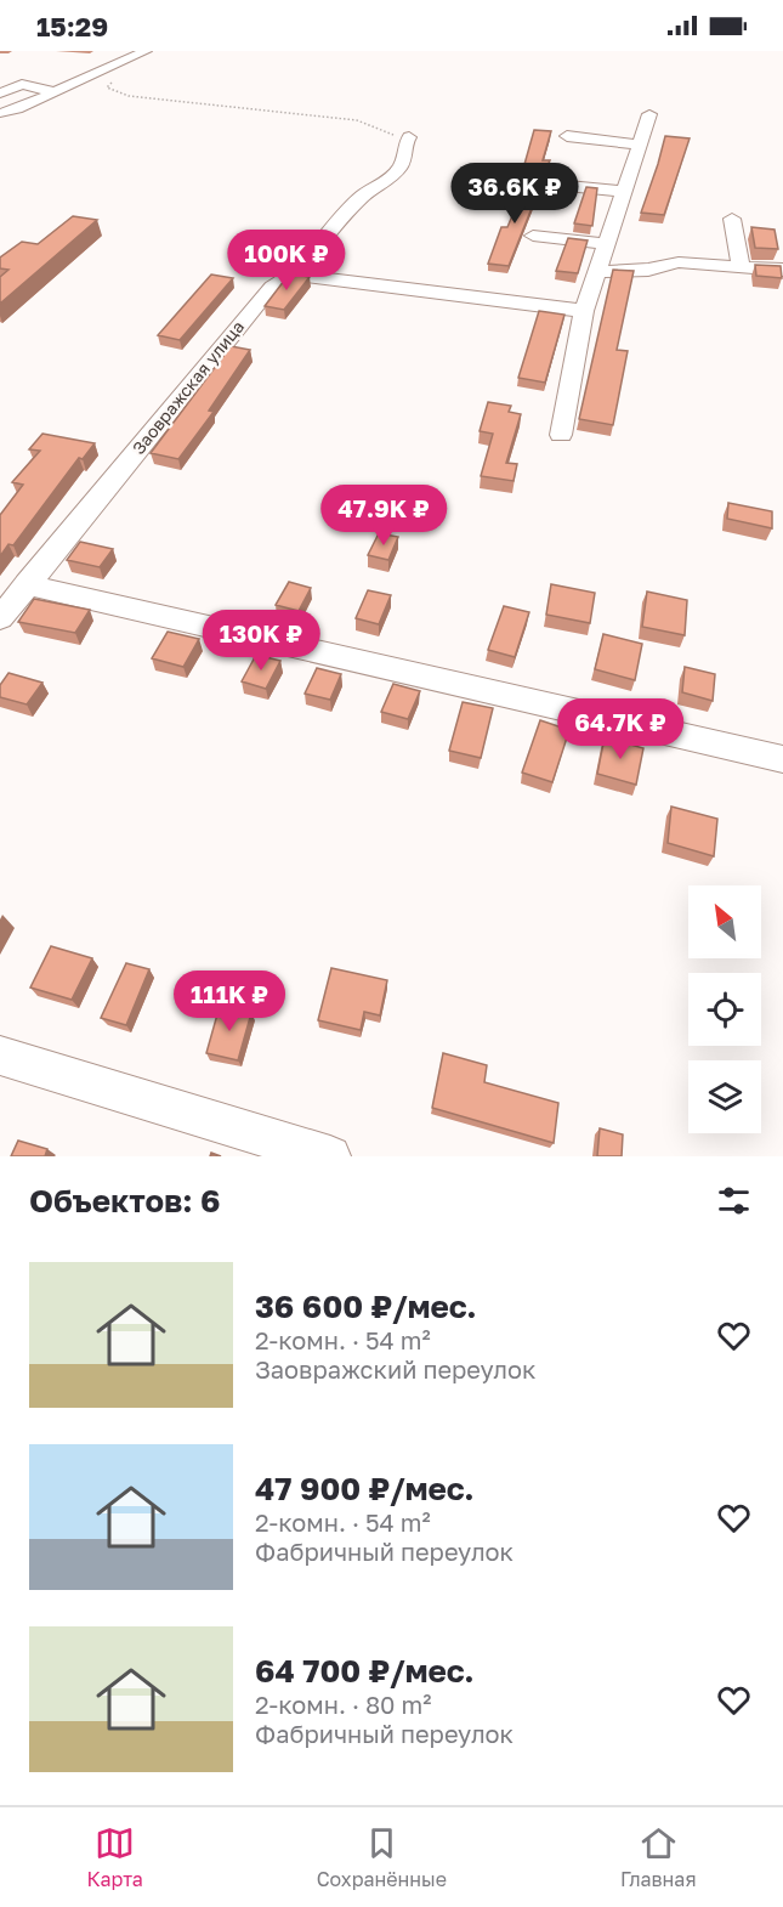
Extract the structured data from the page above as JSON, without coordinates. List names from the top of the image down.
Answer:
{
  "streets": {
    "street": ["Заовражская улица"]
  },
  "north": "top left",
  "page": {
    "status": "15:29",
    "price": [
      "36.6K ₽",
      "100K ₽",
      "47.9K ₽",
      "130K ₽",
      "64.7K ₽",
      "111K ₽"
    ],
    "heading": "Объектов: 6",
    "list": [
      {
        "name": "36 600 ₽/мес.",
        "note": "2-комн. · 54 m² · Заовражский переулок"
      },
      {
        "name": "47 900 ₽/мес.",
        "note": "2-комн. · 54 m² · Фабричный переулок"
      },
      {
        "name": "64 700 ₽/мес.",
        "note": "2-комн. · 80 m² · Фабричный переулок"
      }
    ],
    "tabs": ["Карта", "Сохранённые", "Главная"]
  }
}
